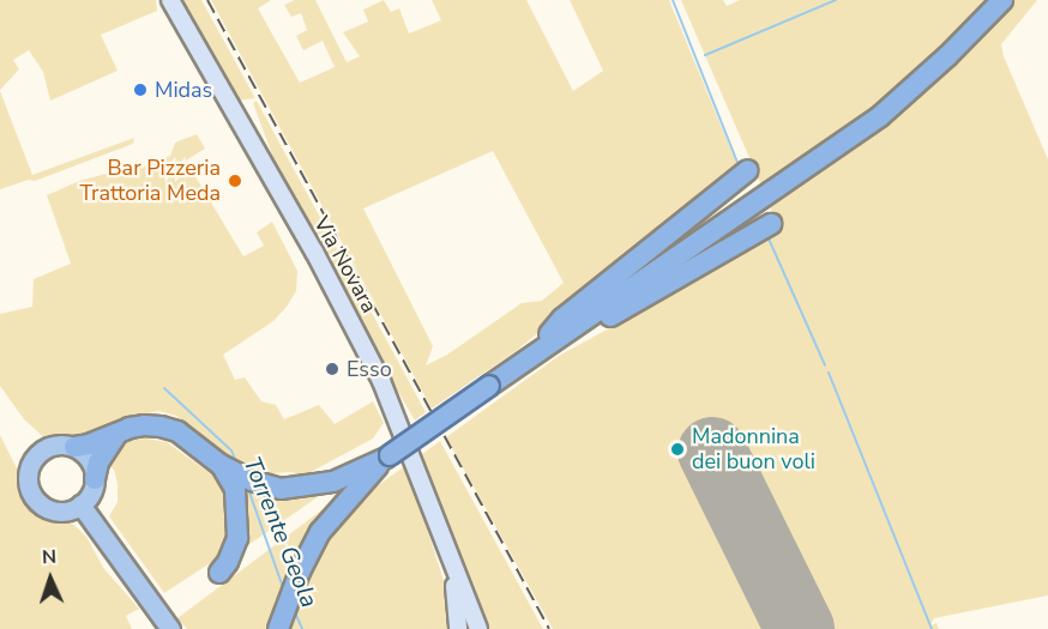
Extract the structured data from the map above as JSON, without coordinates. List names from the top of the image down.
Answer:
{
  "streets": {
    "main road": ["Via Novara"]
  },
  "water": ["Torrente Geola"],
  "places": [
    "Midas",
    "Bar Pizzeria Trattoria Meda",
    "Esso",
    "Madonnina dei buon voli"
  ],
  "north": "top"
}
